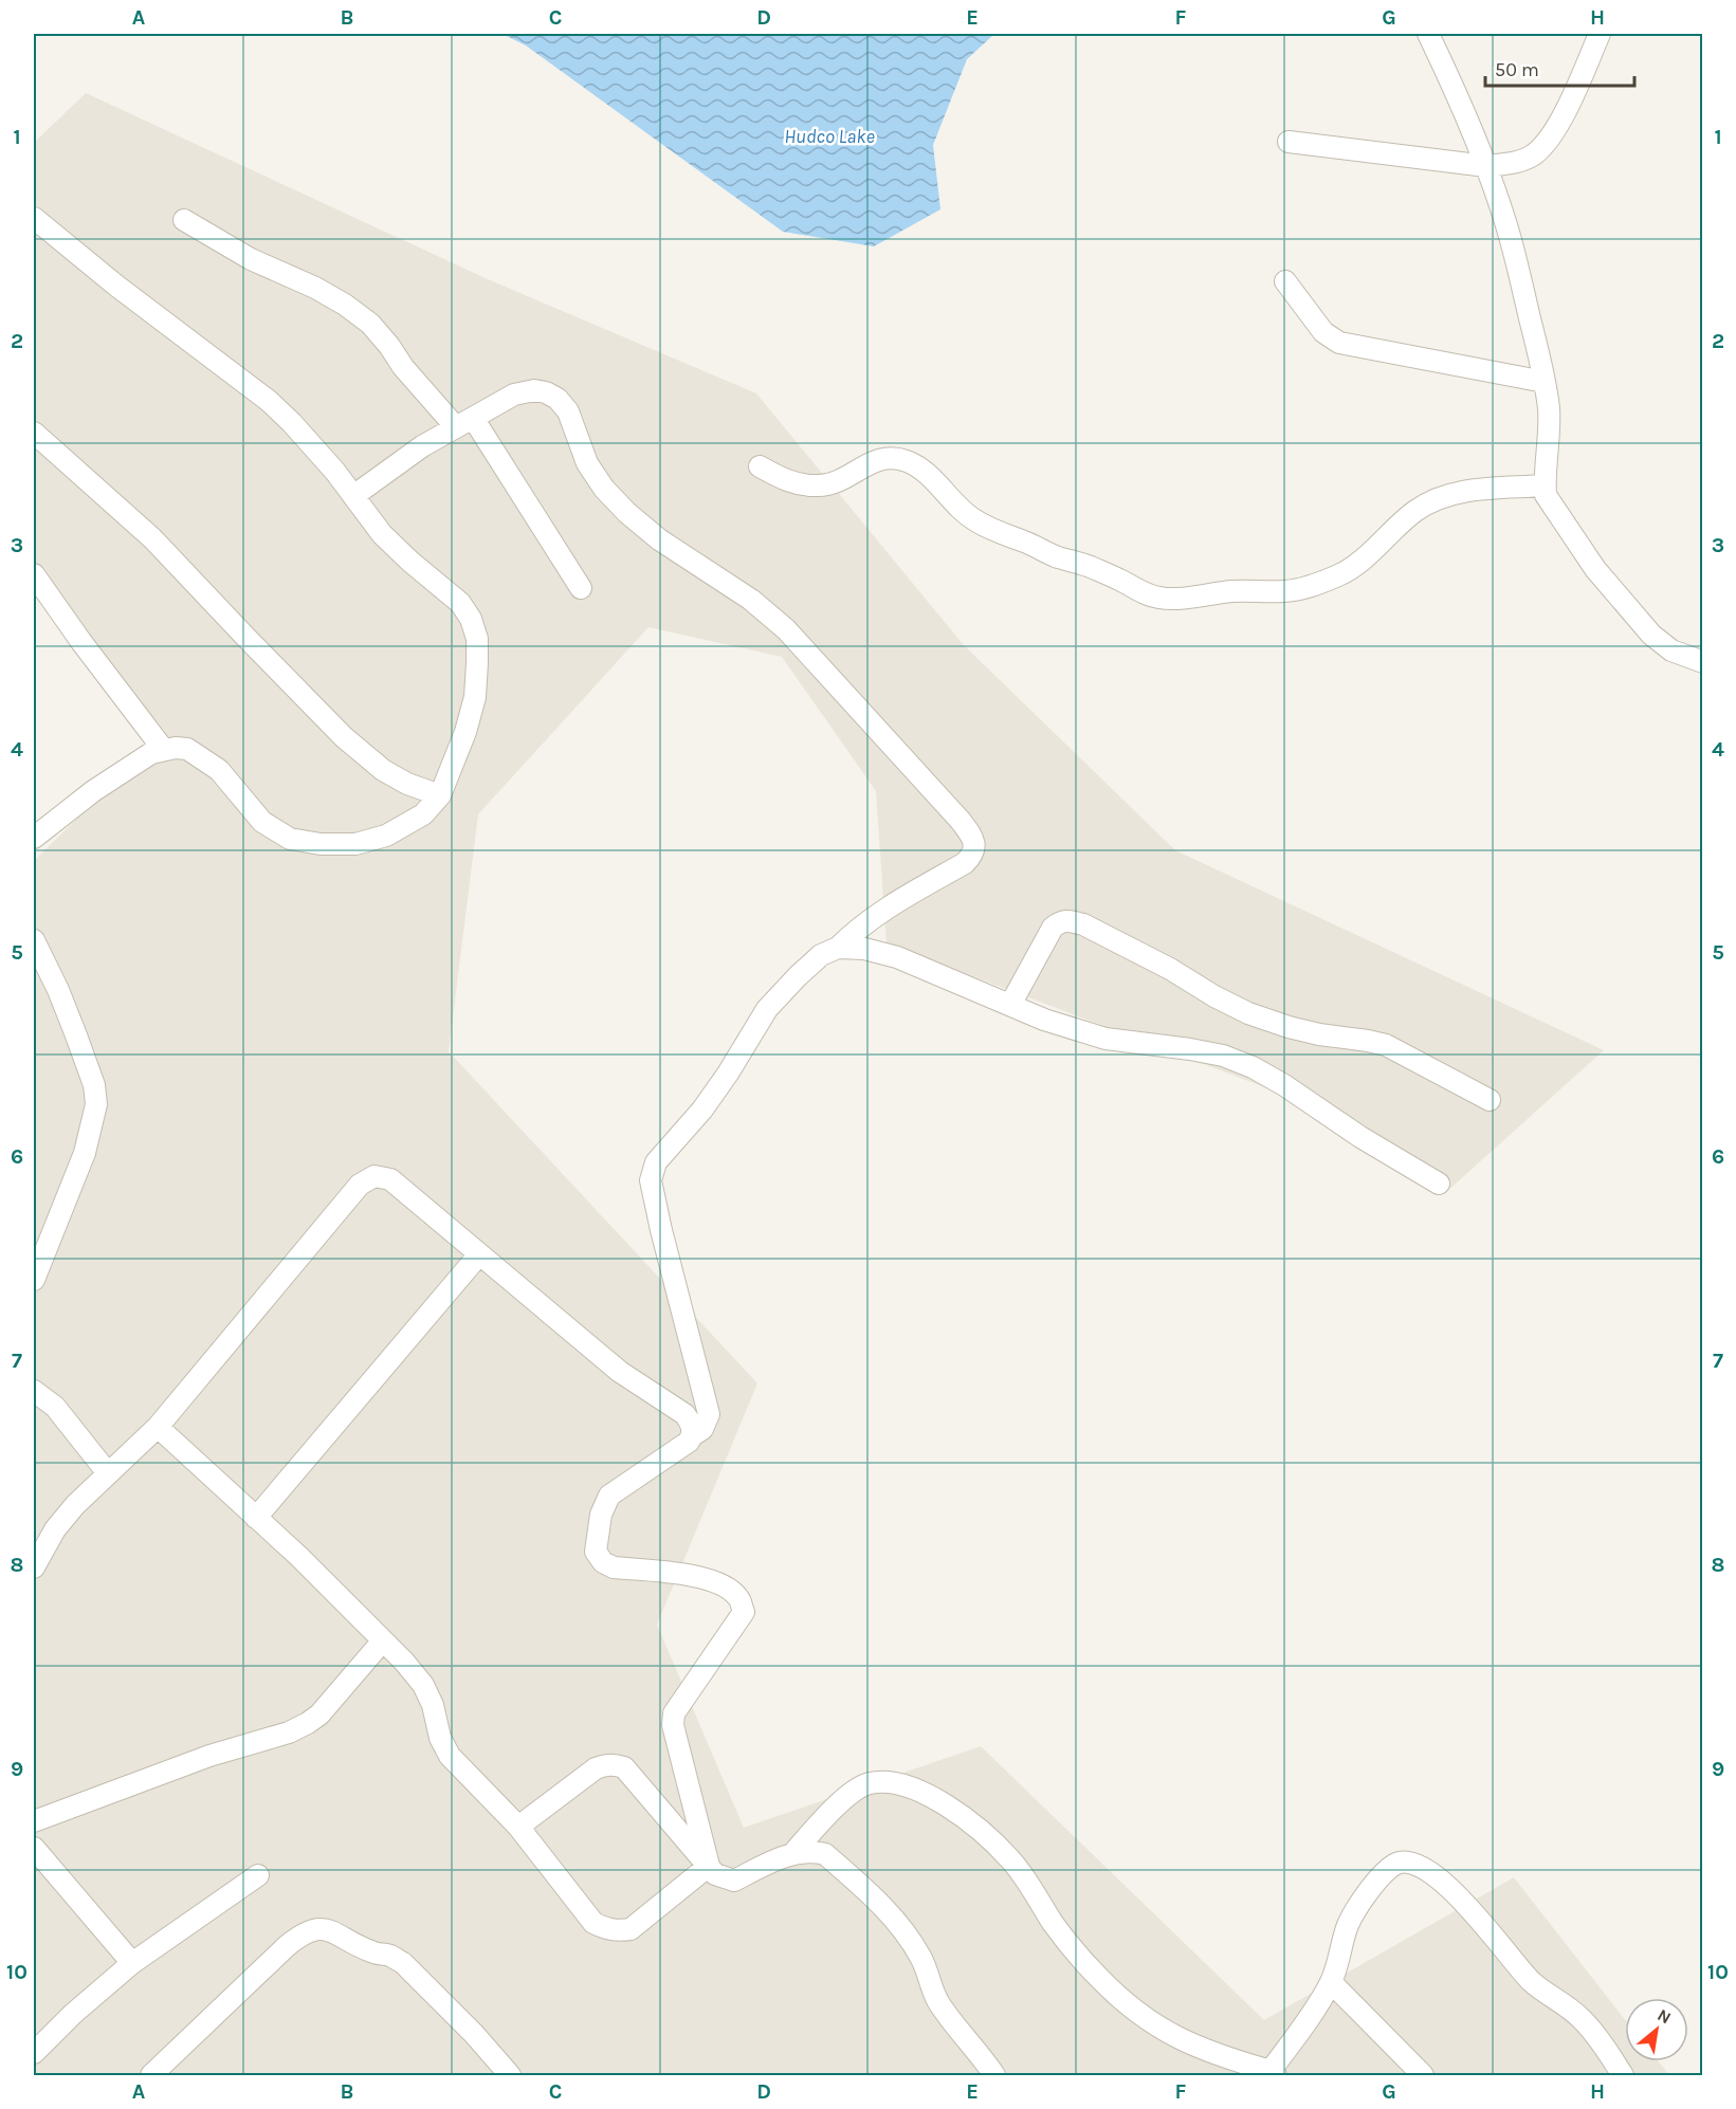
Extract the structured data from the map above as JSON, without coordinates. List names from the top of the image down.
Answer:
{
  "water": ["Hudco Lake"],
  "scale_bar": "50 m",
  "north": "top right",
  "grid": {
    "columns": [
      "A",
      "B",
      "C",
      "D",
      "E",
      "F",
      "G",
      "H"
    ],
    "rows": [
      "1",
      "2",
      "3",
      "4",
      "5",
      "6",
      "7",
      "8",
      "9",
      "10"
    ]
  }
}
